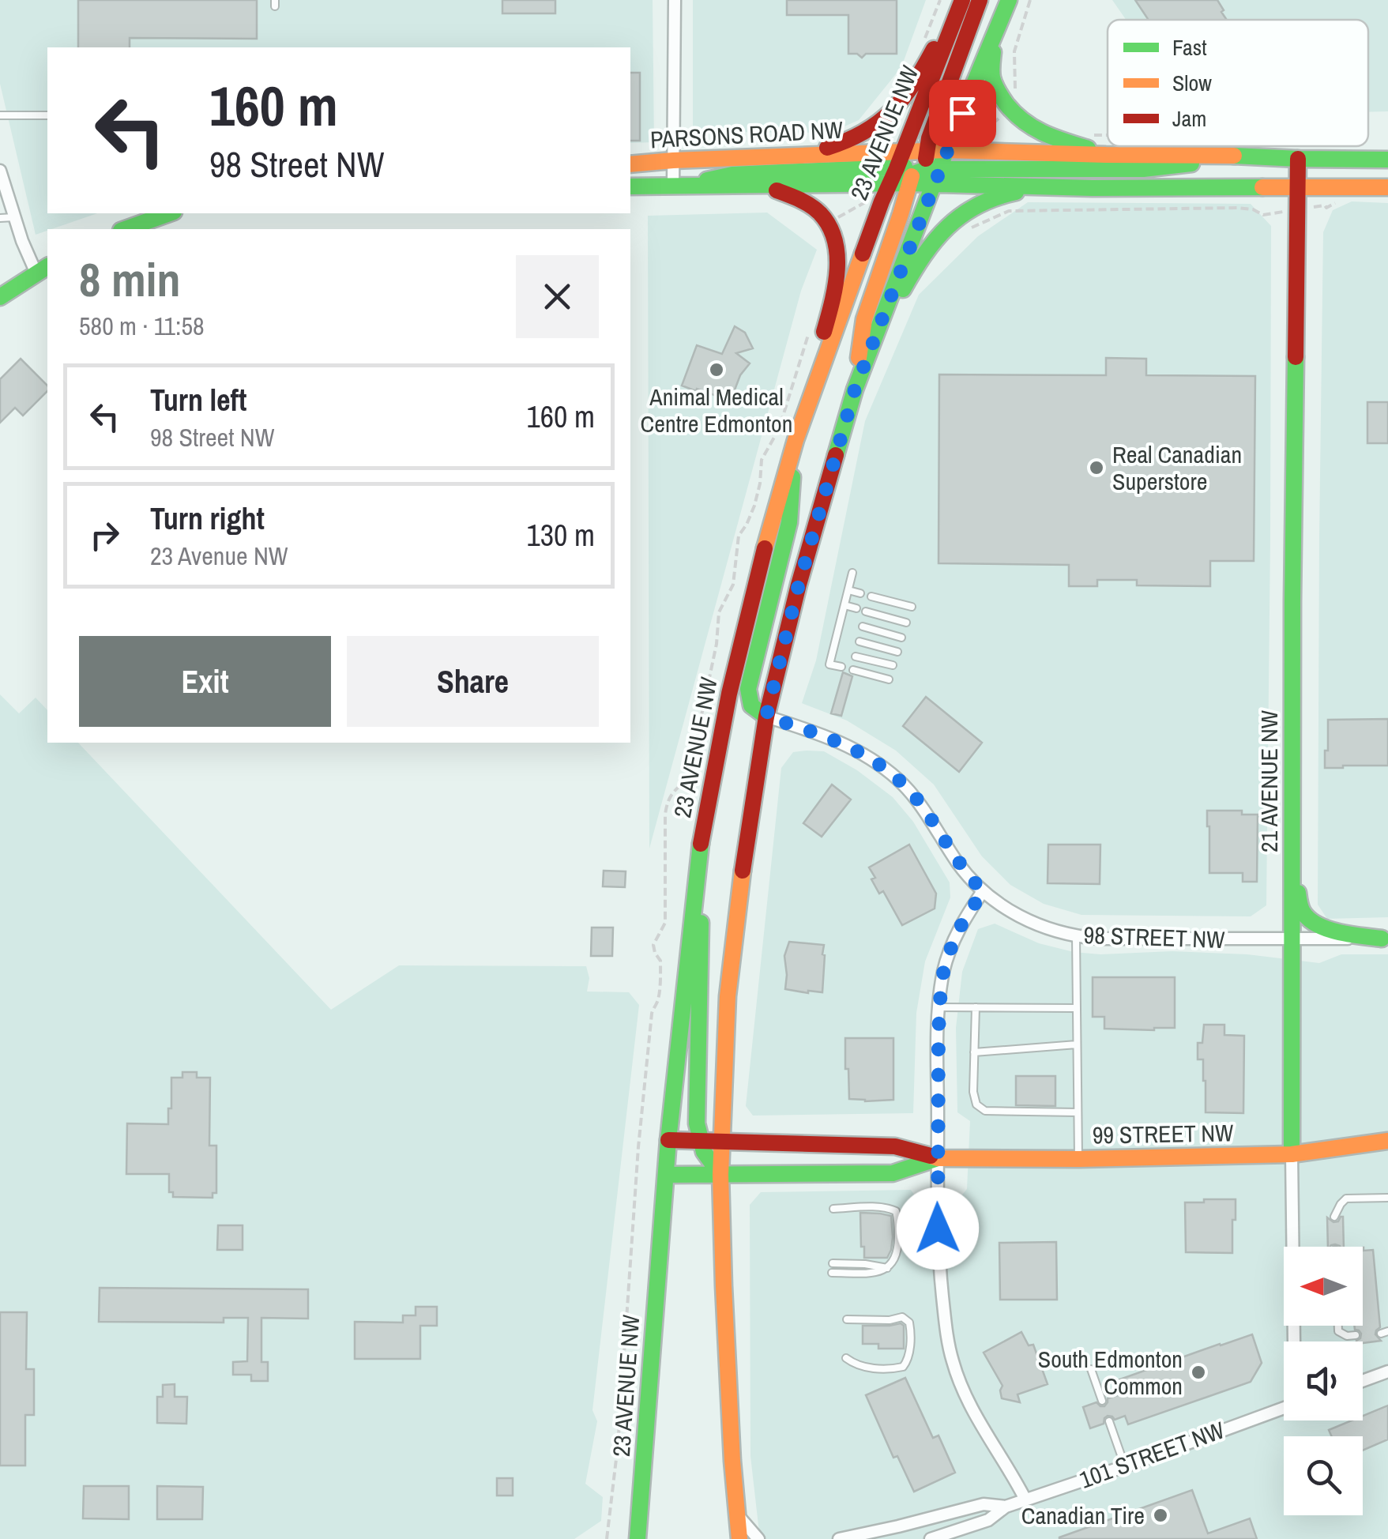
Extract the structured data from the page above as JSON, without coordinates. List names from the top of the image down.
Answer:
{
  "streets": {
    "main road": [
      "23 AVENUE NW",
      "PARSONS ROAD NW",
      "21 AVENUE NW",
      "99 STREET NW"
    ],
    "street": ["98 STREET NW", "101 STREET NW"]
  },
  "crossings": [
    ["23 AVENUE NW", "PARSONS ROAD NW"],
    ["23 AVENUE NW", "98 STREET NW"],
    ["23 AVENUE NW", "99 STREET NW"],
    ["PARSONS ROAD NW", "21 AVENUE NW"],
    ["21 AVENUE NW", "98 STREET NW"],
    ["21 AVENUE NW", "99 STREET NW"]
  ],
  "places": [
    "Animal Medical Centre Edmonton",
    "Real Canadian Superstore",
    "South Edmonton Common",
    "Canadian Tire"
  ],
  "legend": ["Fast", "Slow", "Jam"],
  "north": "left",
  "page": {
    "turn": ["160 m", "98 Street NW"],
    "heading": ["8 min", "580 m · 11:58"],
    "list": [
      {
        "name": "Turn left",
        "note": "98 Street NW",
        "value": "160 m"
      },
      {
        "name": "Turn right",
        "note": "23 Avenue NW",
        "value": "130 m"
      }
    ],
    "buttons": ["Exit", "Share"]
  }
}
